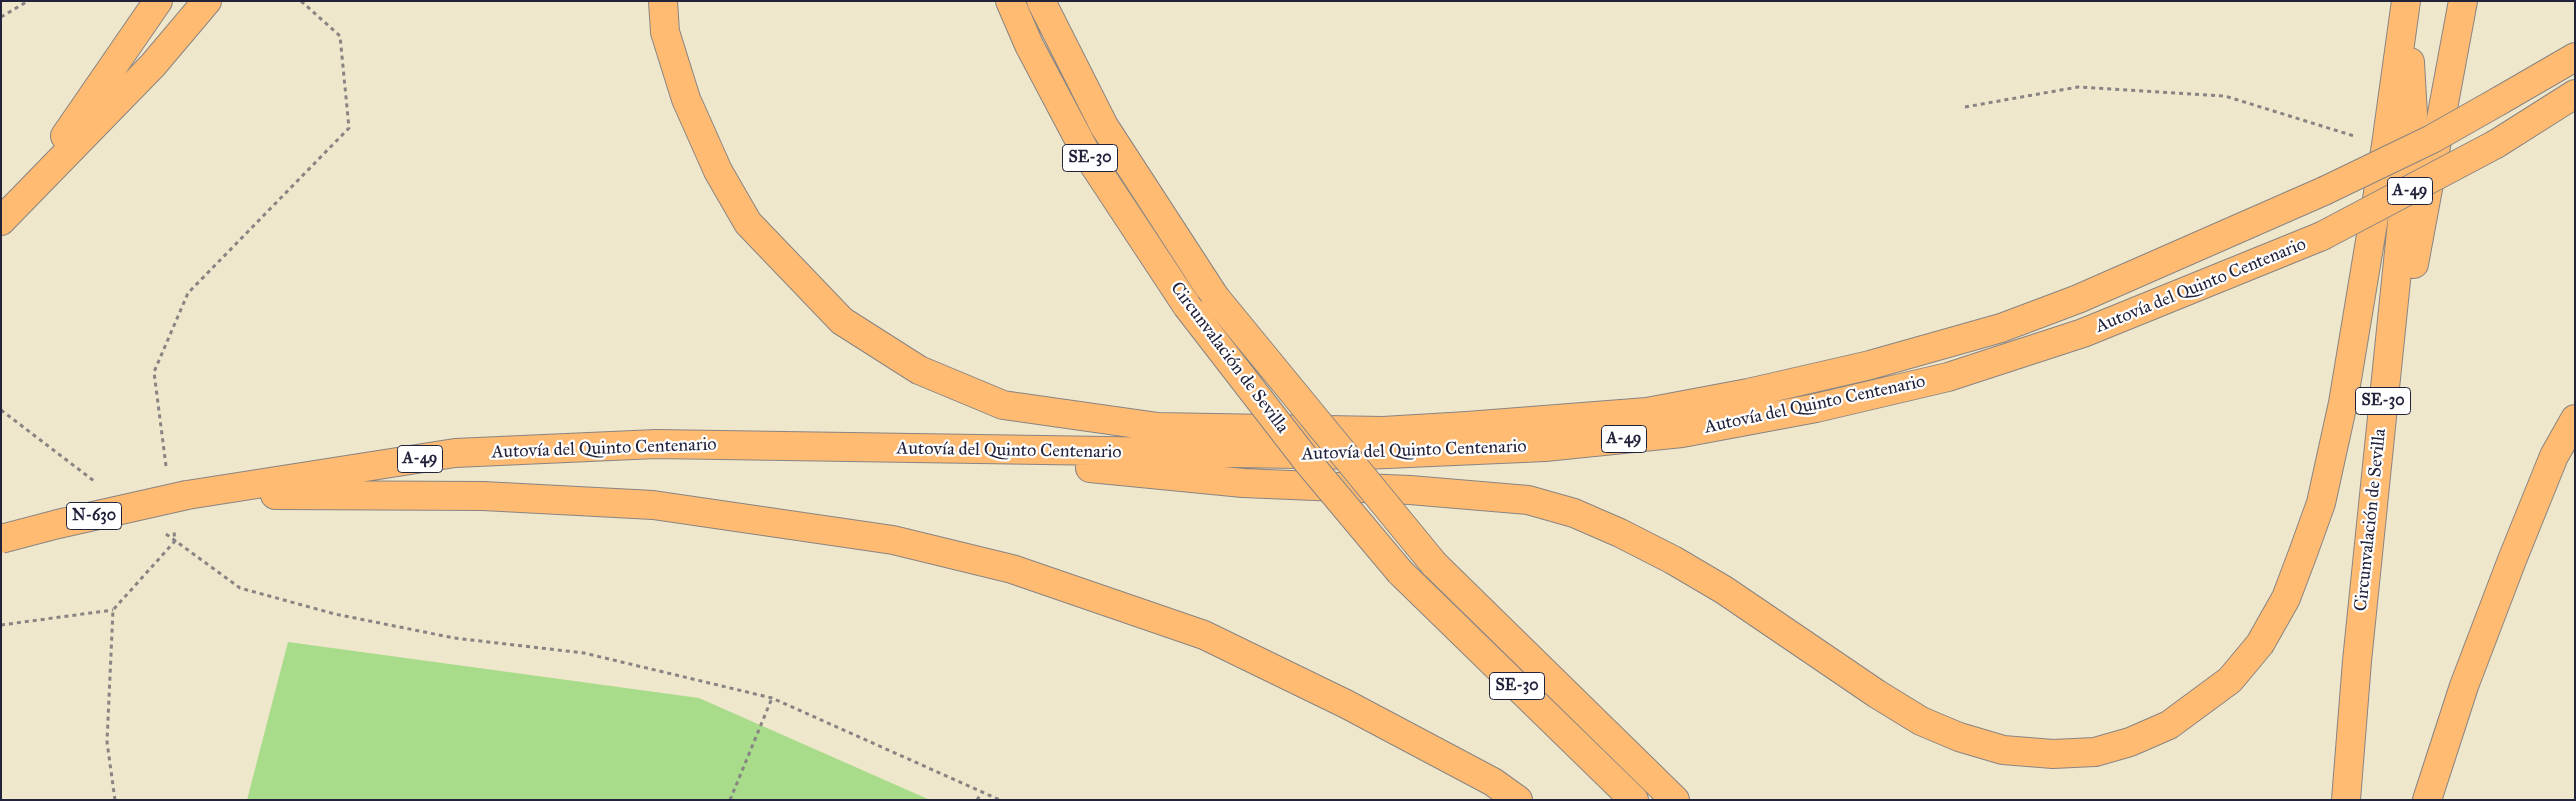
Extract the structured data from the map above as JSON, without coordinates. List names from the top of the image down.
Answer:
{
  "streets": {
    "highway": [
      "SE-30",
      "A-49",
      "Autovía del Quinto Centenario",
      "Circunvalación de Sevilla",
      "N-630"
    ]
  },
  "crossings": [
    ["Autovía del Quinto Centenario", "N-630"]
  ]
}
